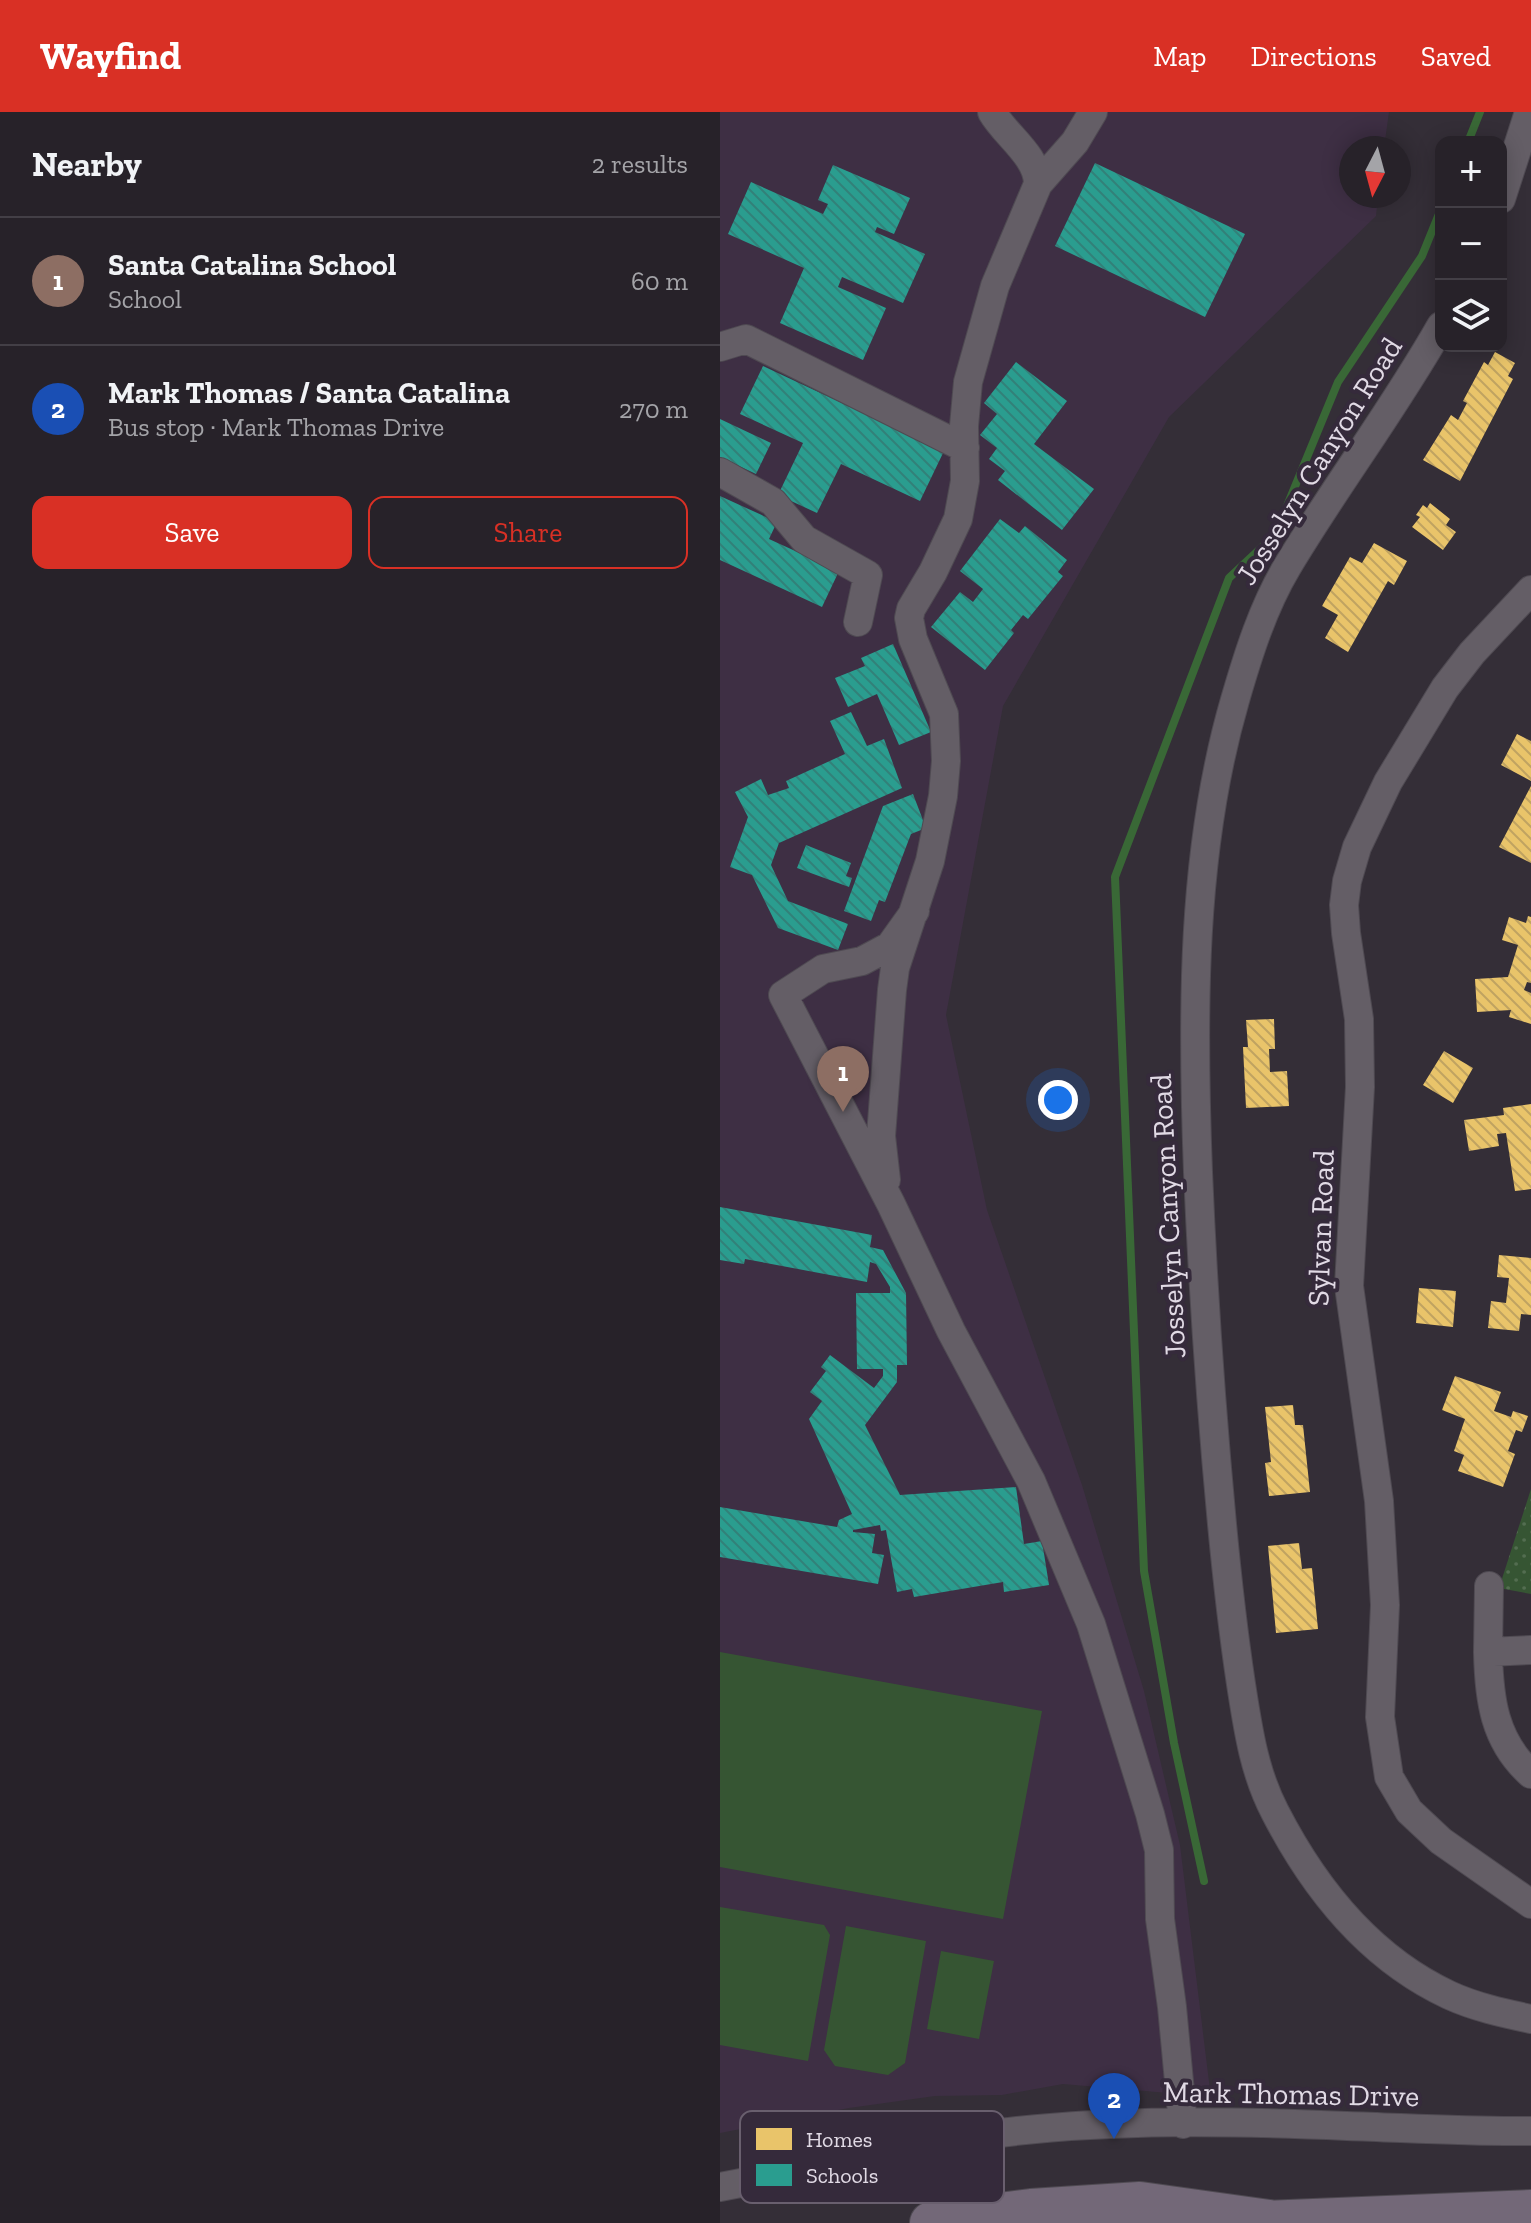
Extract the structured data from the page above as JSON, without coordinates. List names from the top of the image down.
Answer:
{
  "streets": {
    "street": ["Josselyn Canyon Road", "Sylvan Road", "Mark Thomas Drive"]
  },
  "legend": ["Homes", "Schools"],
  "north": "bottom",
  "page": {
    "header": "Wayfind",
    "nav": ["Map", "Directions", "Saved"],
    "heading": ["Nearby", "2 results"],
    "map_buttons": ["+", "−"],
    "list": [
      {
        "mark": "1",
        "name": "Santa Catalina School",
        "note": "School",
        "value": "60 m"
      },
      {
        "mark": "2",
        "name": "Mark Thomas / Santa Catalina",
        "note": "Bus stop · Mark Thomas Drive",
        "value": "270 m"
      }
    ],
    "buttons": ["Save", "Share"],
    "pins": ["1", "2"]
  }
}
